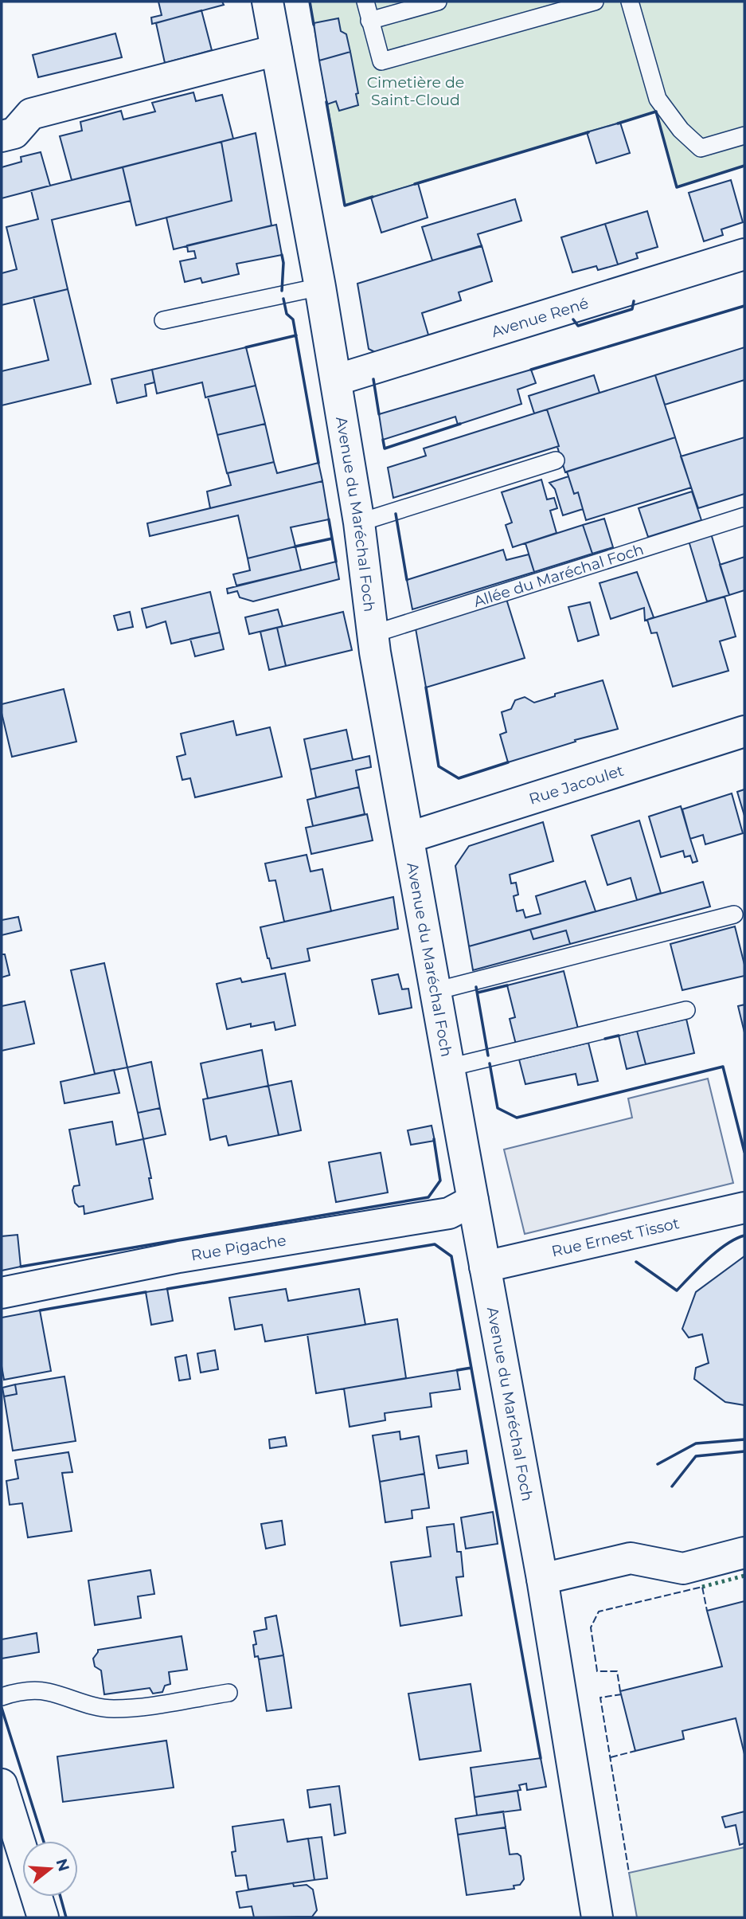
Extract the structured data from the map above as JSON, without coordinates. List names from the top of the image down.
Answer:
{
  "streets": {
    "street": [
      "Avenue René",
      "Avenue du Maréchal Foch",
      "Rue Jacoulet",
      "Rue Ernest Tissot",
      "Rue Pigache"
    ],
    "lane": ["Allée du Maréchal Foch"]
  },
  "crossings": [
    ["Avenue René", "Avenue du Maréchal Foch"],
    ["Avenue du Maréchal Foch", "Allée du Maréchal Foch"],
    ["Avenue du Maréchal Foch", "Rue Jacoulet"],
    ["Avenue du Maréchal Foch", "Rue Ernest Tissot"],
    ["Avenue du Maréchal Foch", "Rue Pigache"]
  ],
  "parks": ["Cimetière de Saint-Cloud"],
  "north": "right"
}
